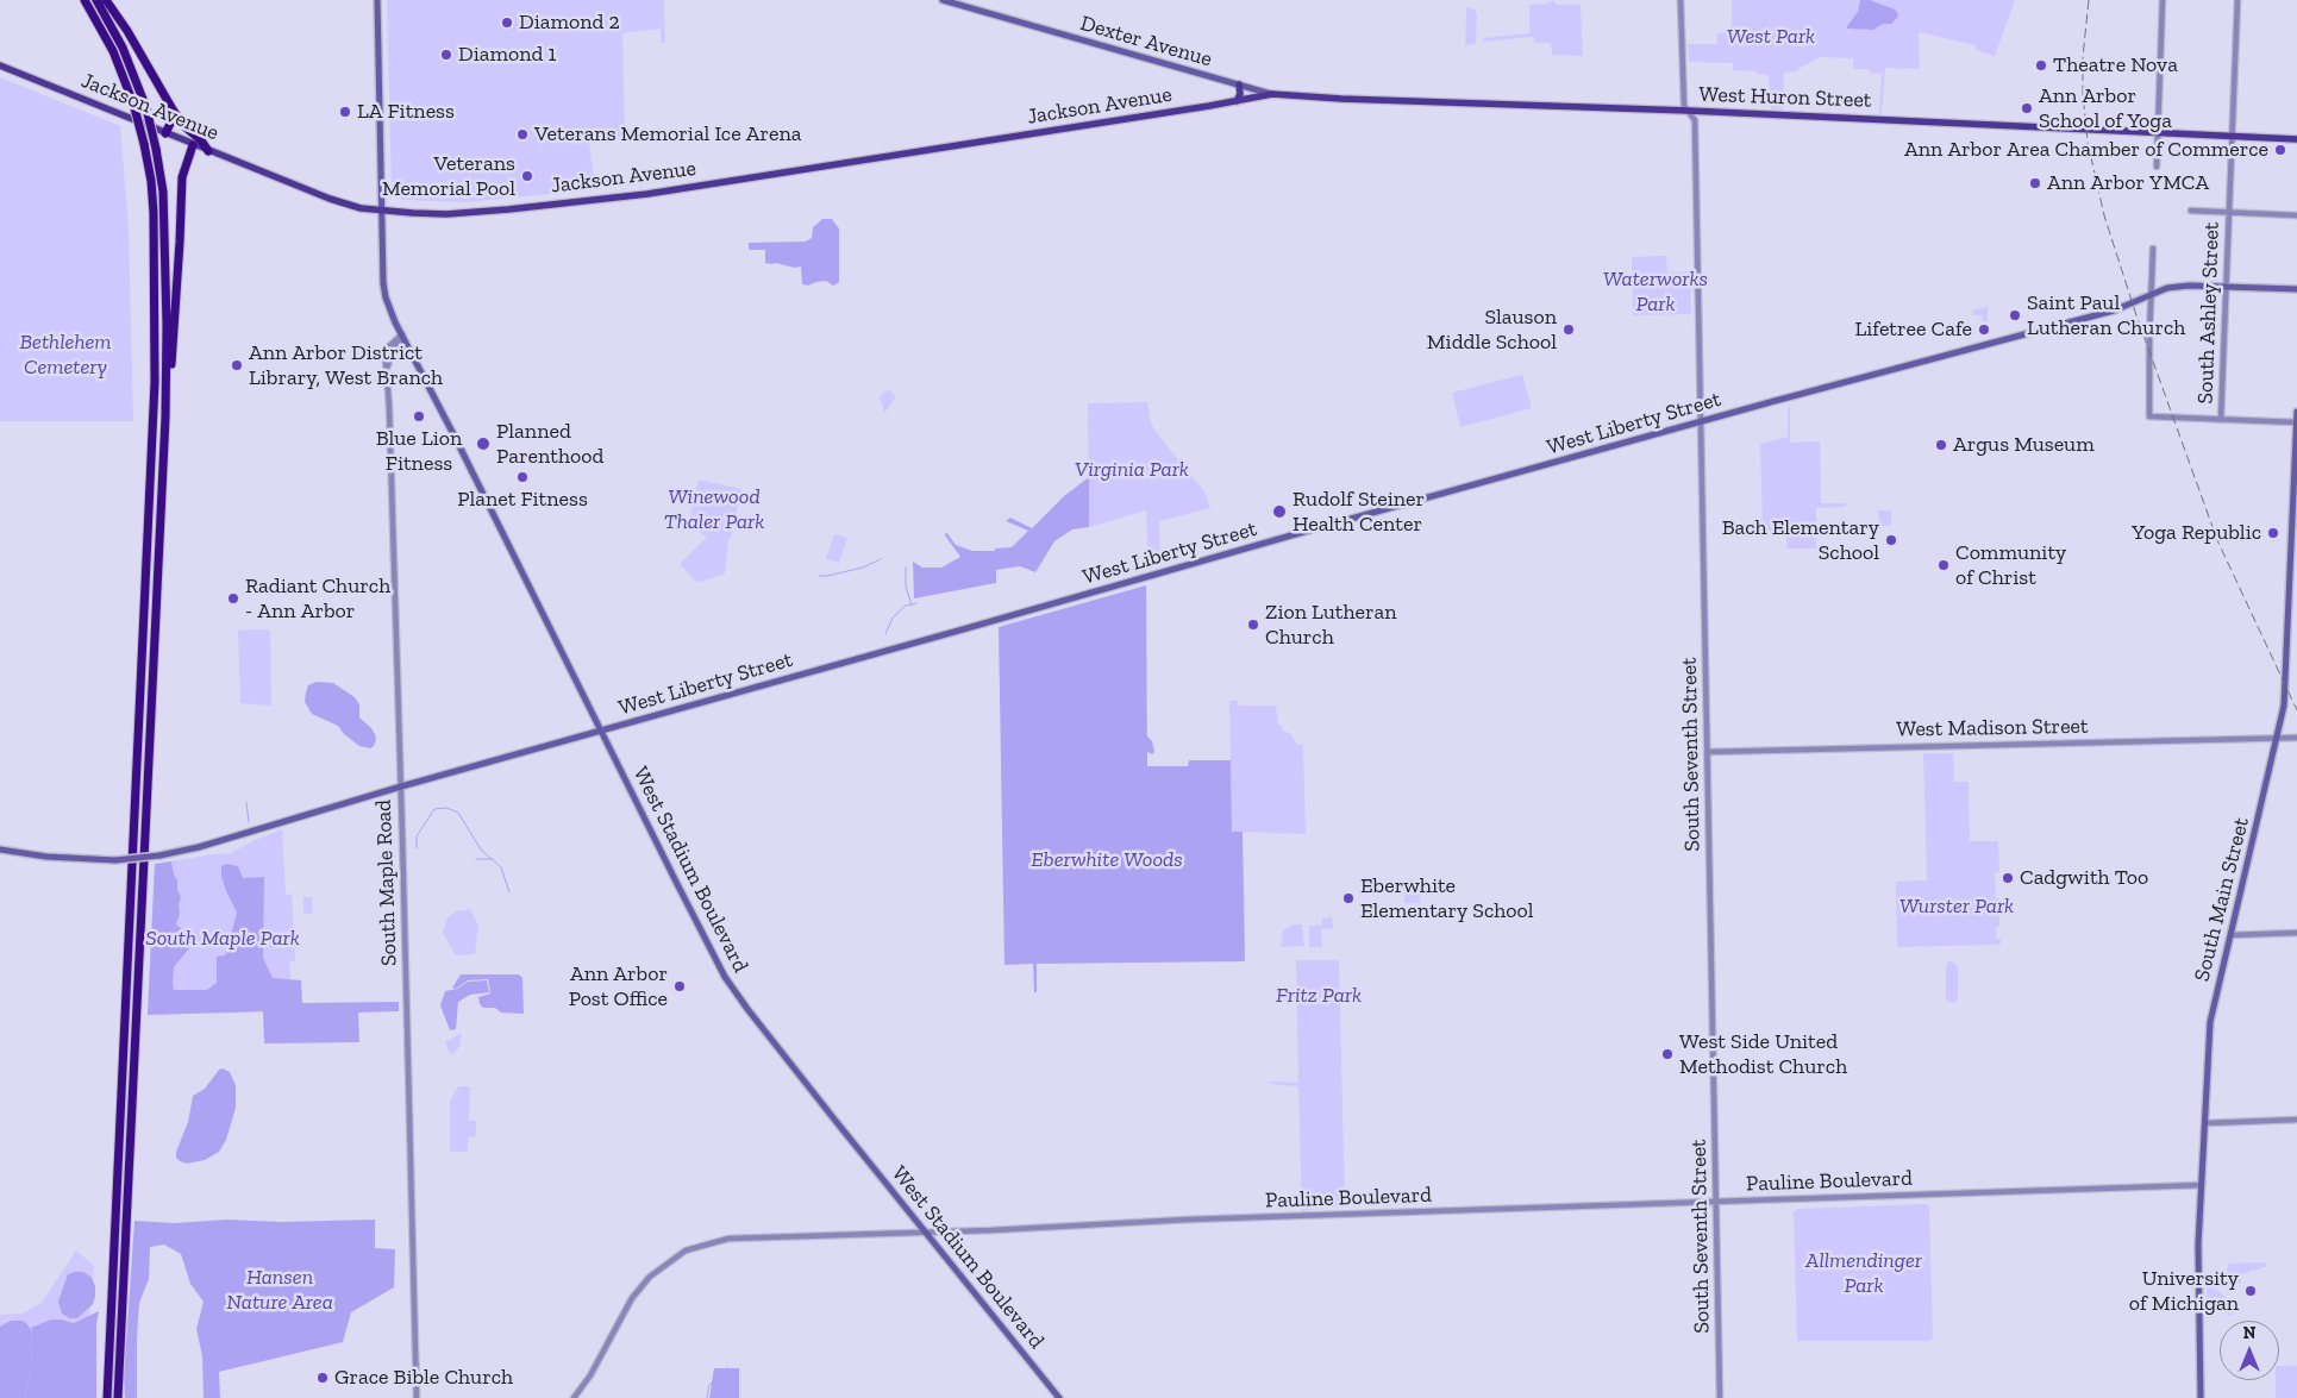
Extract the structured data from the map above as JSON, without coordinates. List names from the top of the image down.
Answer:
{
  "streets": {
    "main road": [
      "Dexter Avenue",
      "West Huron Street",
      "Jackson Avenue",
      "West Liberty Street",
      "West Stadium Boulevard",
      "South Main Street"
    ],
    "street": [
      "South Ashley Street",
      "West Madison Street",
      "South Seventh Street",
      "South Maple Road",
      "Pauline Boulevard"
    ]
  },
  "crossings": [
    ["Dexter Avenue", "West Huron Street"],
    ["Dexter Avenue", "Jackson Avenue"],
    ["West Huron Street", "Jackson Avenue"],
    ["West Huron Street", "South Ashley Street"],
    ["West Huron Street", "South Seventh Street"],
    ["Jackson Avenue", "West Stadium Boulevard"],
    ["South Ashley Street", "West Liberty Street"],
    ["West Liberty Street", "South Seventh Street"],
    ["West Liberty Street", "West Stadium Boulevard"],
    ["West Liberty Street", "South Maple Road"],
    ["West Madison Street", "South Seventh Street"],
    ["West Madison Street", "South Main Street"],
    ["South Seventh Street", "Pauline Boulevard"],
    ["West Stadium Boulevard", "South Maple Road"],
    ["West Stadium Boulevard", "Pauline Boulevard"],
    ["South Main Street", "Pauline Boulevard"]
  ],
  "parks": [
    "West Park",
    "Waterworks Park",
    "Bethlehem Cemetery",
    "Virginia Park",
    "Winewood Thaler Park",
    "Eberwhite Woods",
    "Wurster Park",
    "South Maple Park",
    "Fritz Park",
    "Allmendinger Park",
    "Hansen Nature Area"
  ],
  "places": [
    "Diamond 2",
    "Diamond 1",
    "Theatre Nova",
    "Ann Arbor School of Yoga",
    "LA Fitness",
    "Veterans Memorial Ice Arena",
    "Ann Arbor Area Chamber of Commerce",
    "Veterans Memorial Pool",
    "Ann Arbor YMCA",
    "Saint Paul Lutheran Church",
    "Slauson Middle School",
    "Lifetree Cafe",
    "Ann Arbor District Library, West Branch",
    "Blue Lion Fitness",
    "Planned Parenthood",
    "Argus Museum",
    "Planet Fitness",
    "Rudolf Steiner Health Center",
    "Yoga Republic",
    "Bach Elementary School",
    "Community of Christ",
    "Radiant Church - Ann Arbor",
    "Zion Lutheran Church",
    "Cadgwith Too",
    "Eberwhite Elementary School",
    "Ann Arbor Post Office",
    "West Side United Methodist Church",
    "University of Michigan",
    "Grace Bible Church"
  ],
  "north": "top"
}
